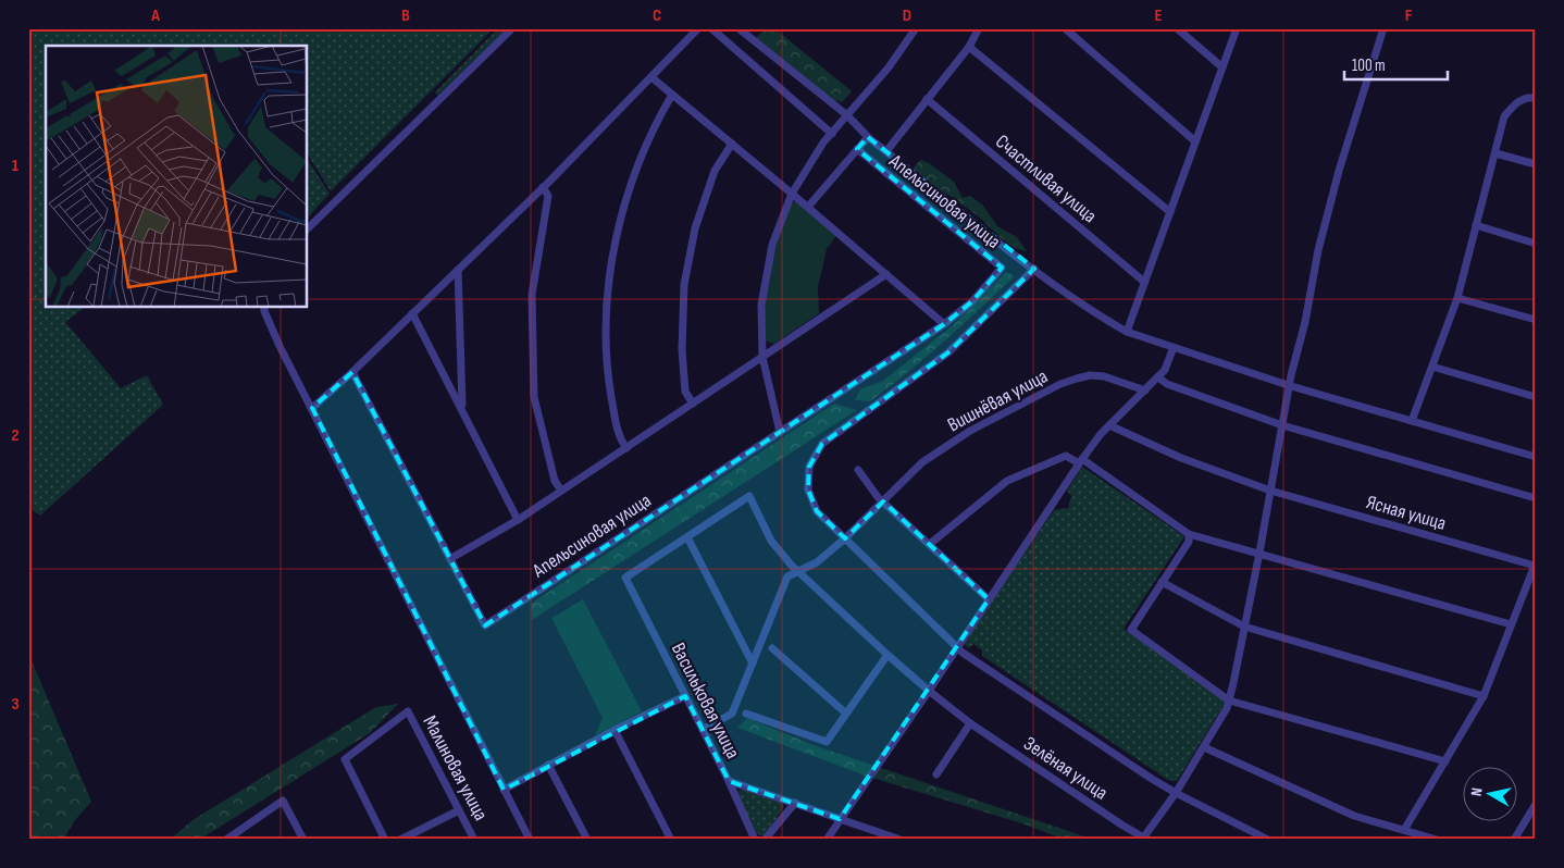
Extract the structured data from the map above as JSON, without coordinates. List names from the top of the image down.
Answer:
{
  "streets": {
    "street": [
      "Счастливая улица",
      "Апельсиновая улица",
      "Вишнёвая улица",
      "Ясная улица",
      "Васильковая улица",
      "Малиновая улица",
      "Зелёная улица"
    ]
  },
  "crossings": [
    ["Вишнёвая улица", "Зелёная улица"]
  ],
  "scale_bar": "100 m",
  "north": "left",
  "grid": {
    "columns": [
      "A",
      "B",
      "C",
      "D",
      "E",
      "F"
    ],
    "rows": ["1", "2", "3"]
  }
}
